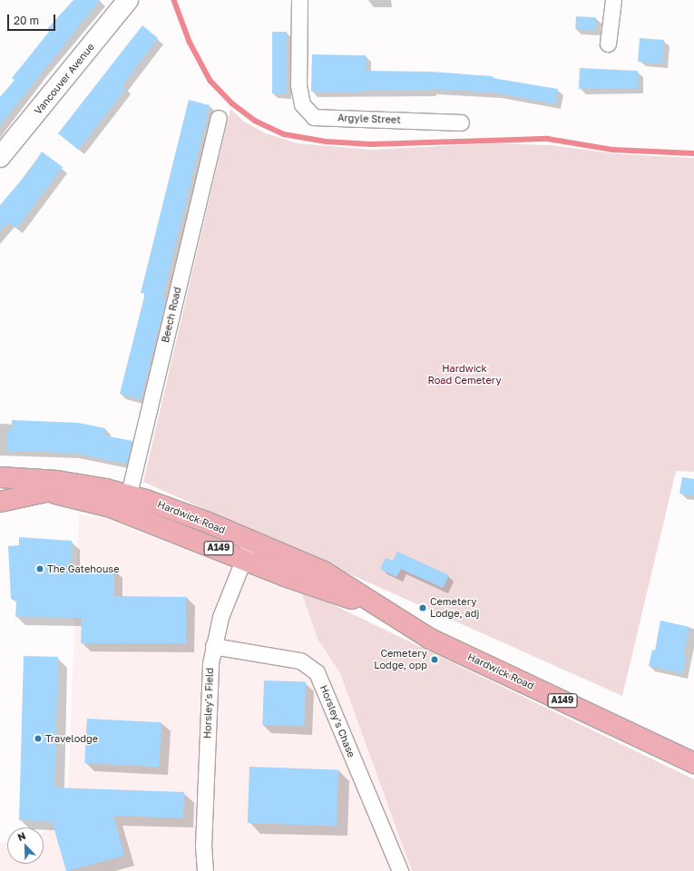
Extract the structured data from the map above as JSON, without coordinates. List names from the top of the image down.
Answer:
{
  "streets": {
    "main road": ["Vancouver Avenue", "Hardwick Road", "A149"],
    "street": [
      "Argyle Street",
      "Beech Road",
      "Horsley's Field",
      "Horsley's Chase"
    ]
  },
  "crossings": [
    ["Beech Road", "Hardwick Road"],
    ["Hardwick Road", "Horsley's Field"],
    ["Horsley's Field", "Horsley's Chase"]
  ],
  "parks": ["Hardwick Road Cemetery"],
  "places": [
    "The Gatehouse",
    "Cemetery Lodge, adj",
    "Cemetery Lodge, opp",
    "Travelodge"
  ],
  "scale_bar": "20 m",
  "north": "top left"
}
